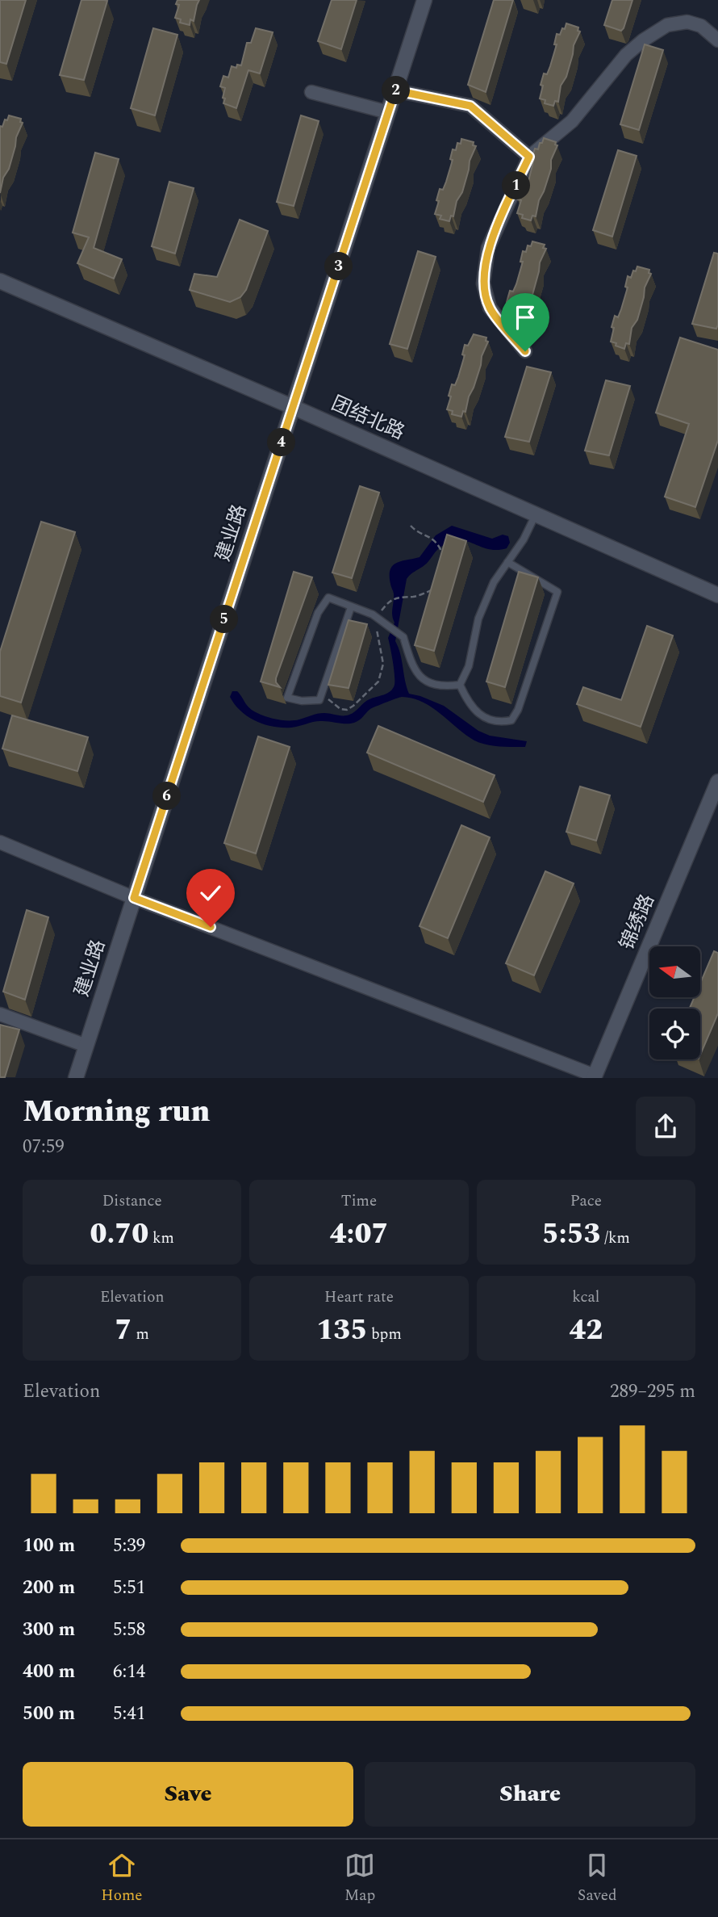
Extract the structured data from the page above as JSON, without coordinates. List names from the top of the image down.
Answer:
{
  "streets": {
    "street": ["团结北路", "建业路", "锦绣路"]
  },
  "crossings": [
    ["团结北路", "建业路"]
  ],
  "north": "left",
  "page": {
    "pins": [
      "2",
      "1",
      "3",
      "4",
      "5",
      "6"
    ],
    "heading": ["Morning run", "07:59"],
    "stats": [
      ["Distance", "0.70 km"],
      ["Time", "4:07"],
      ["Pace", "5:53 /km"],
      ["Elevation", "7 m"],
      ["Heart rate", "135 bpm"],
      ["kcal", "42"]
    ],
    "chart": ["Elevation", "289–295 m"],
    "list": [
      {
        "name": "100 m",
        "note": "5:39"
      },
      {
        "name": "200 m",
        "note": "5:51"
      },
      {
        "name": "300 m",
        "note": "5:58"
      },
      {
        "name": "400 m",
        "note": "6:14"
      },
      {
        "name": "500 m",
        "note": "5:41"
      }
    ],
    "buttons": ["Save", "Share"],
    "tabs": ["Home", "Map", "Saved"]
  }
}
